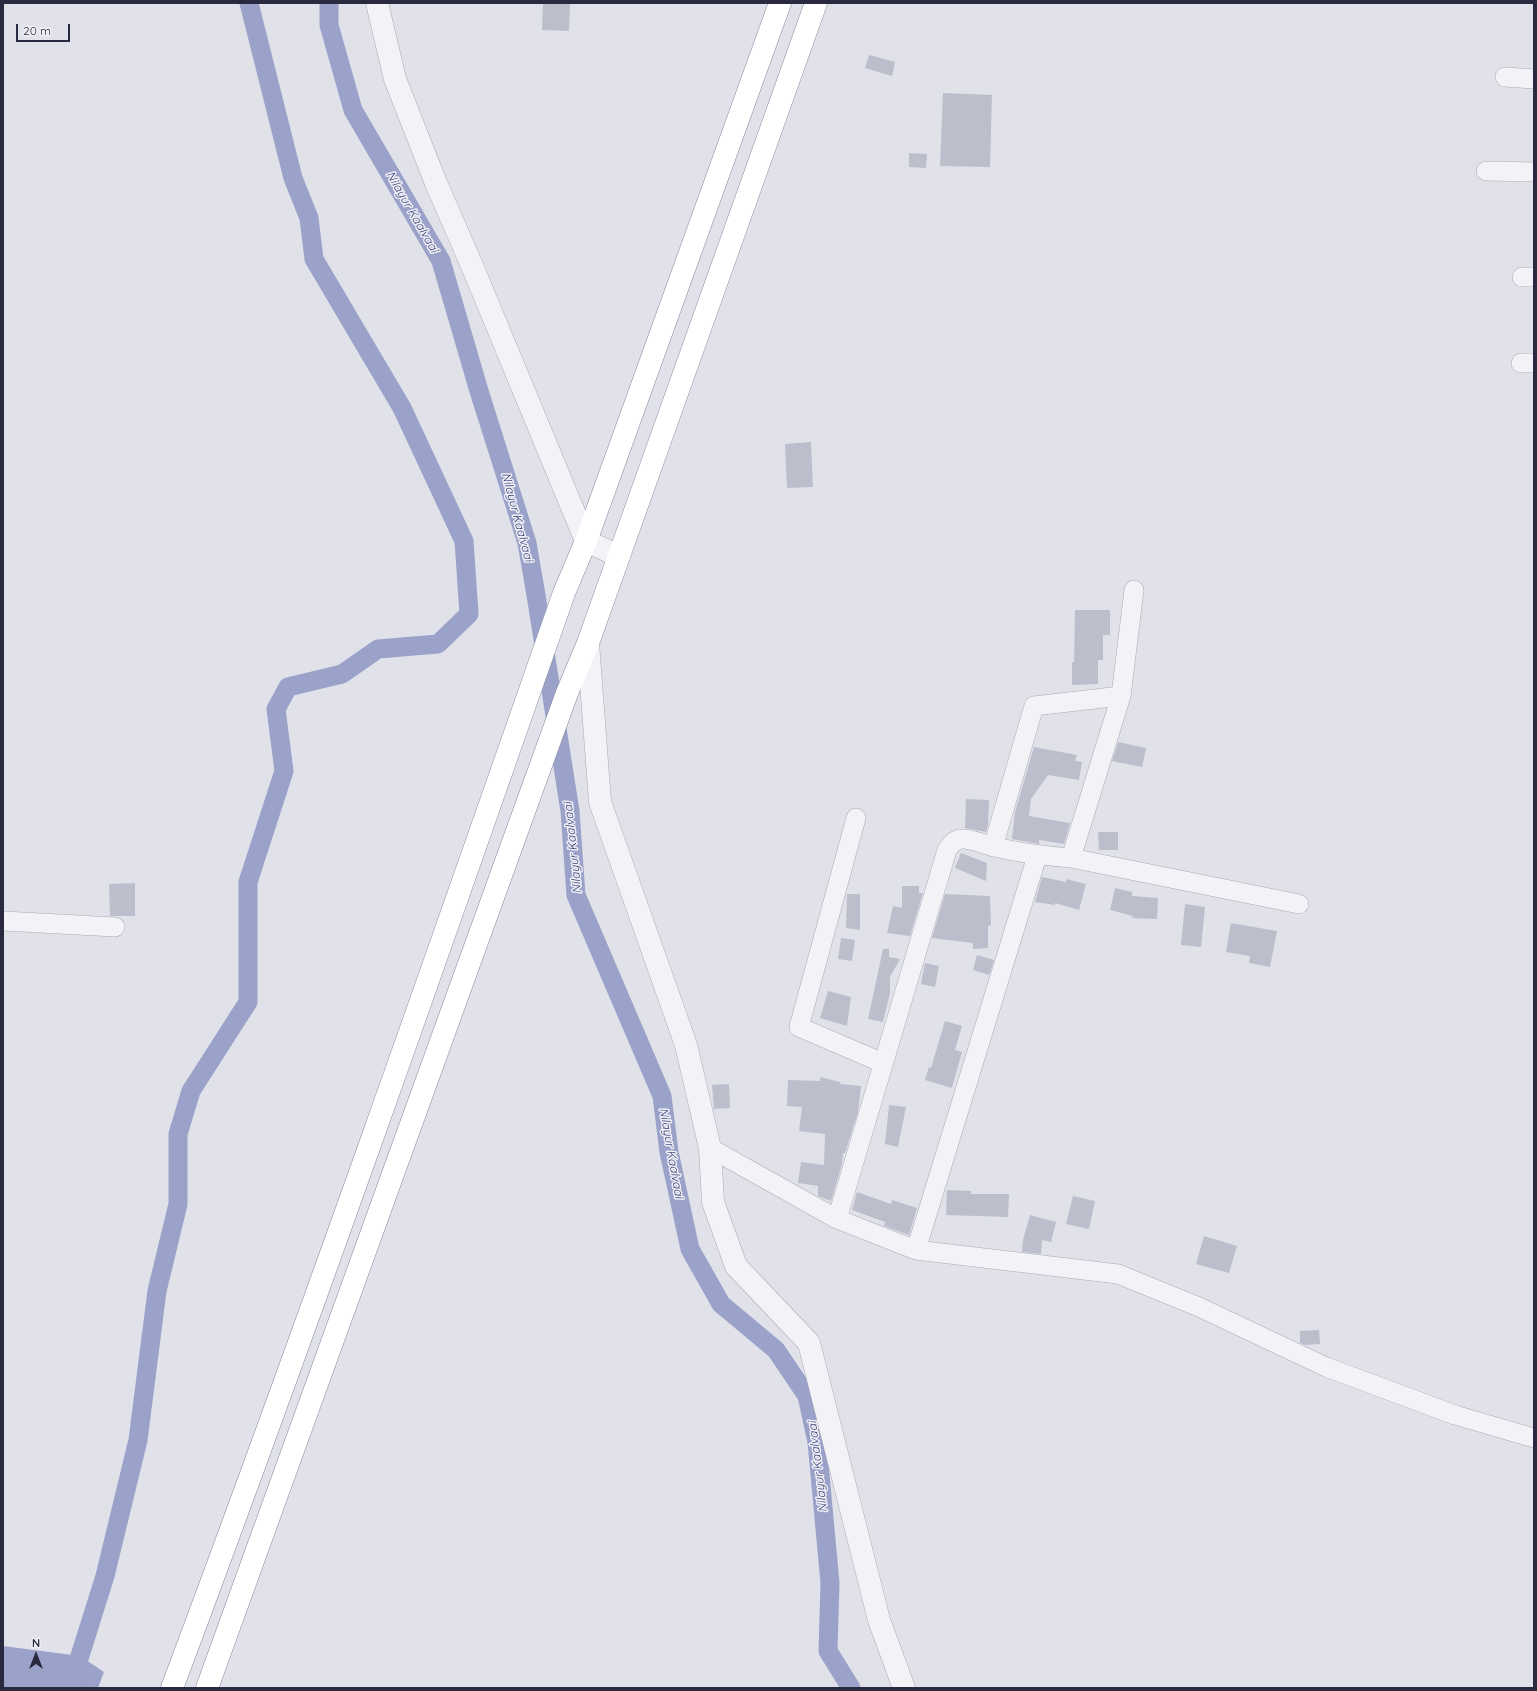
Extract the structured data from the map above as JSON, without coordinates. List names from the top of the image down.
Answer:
{
  "water": ["Nilayur Kaalvaai"],
  "scale_bar": "20 m",
  "north": "top"
}
